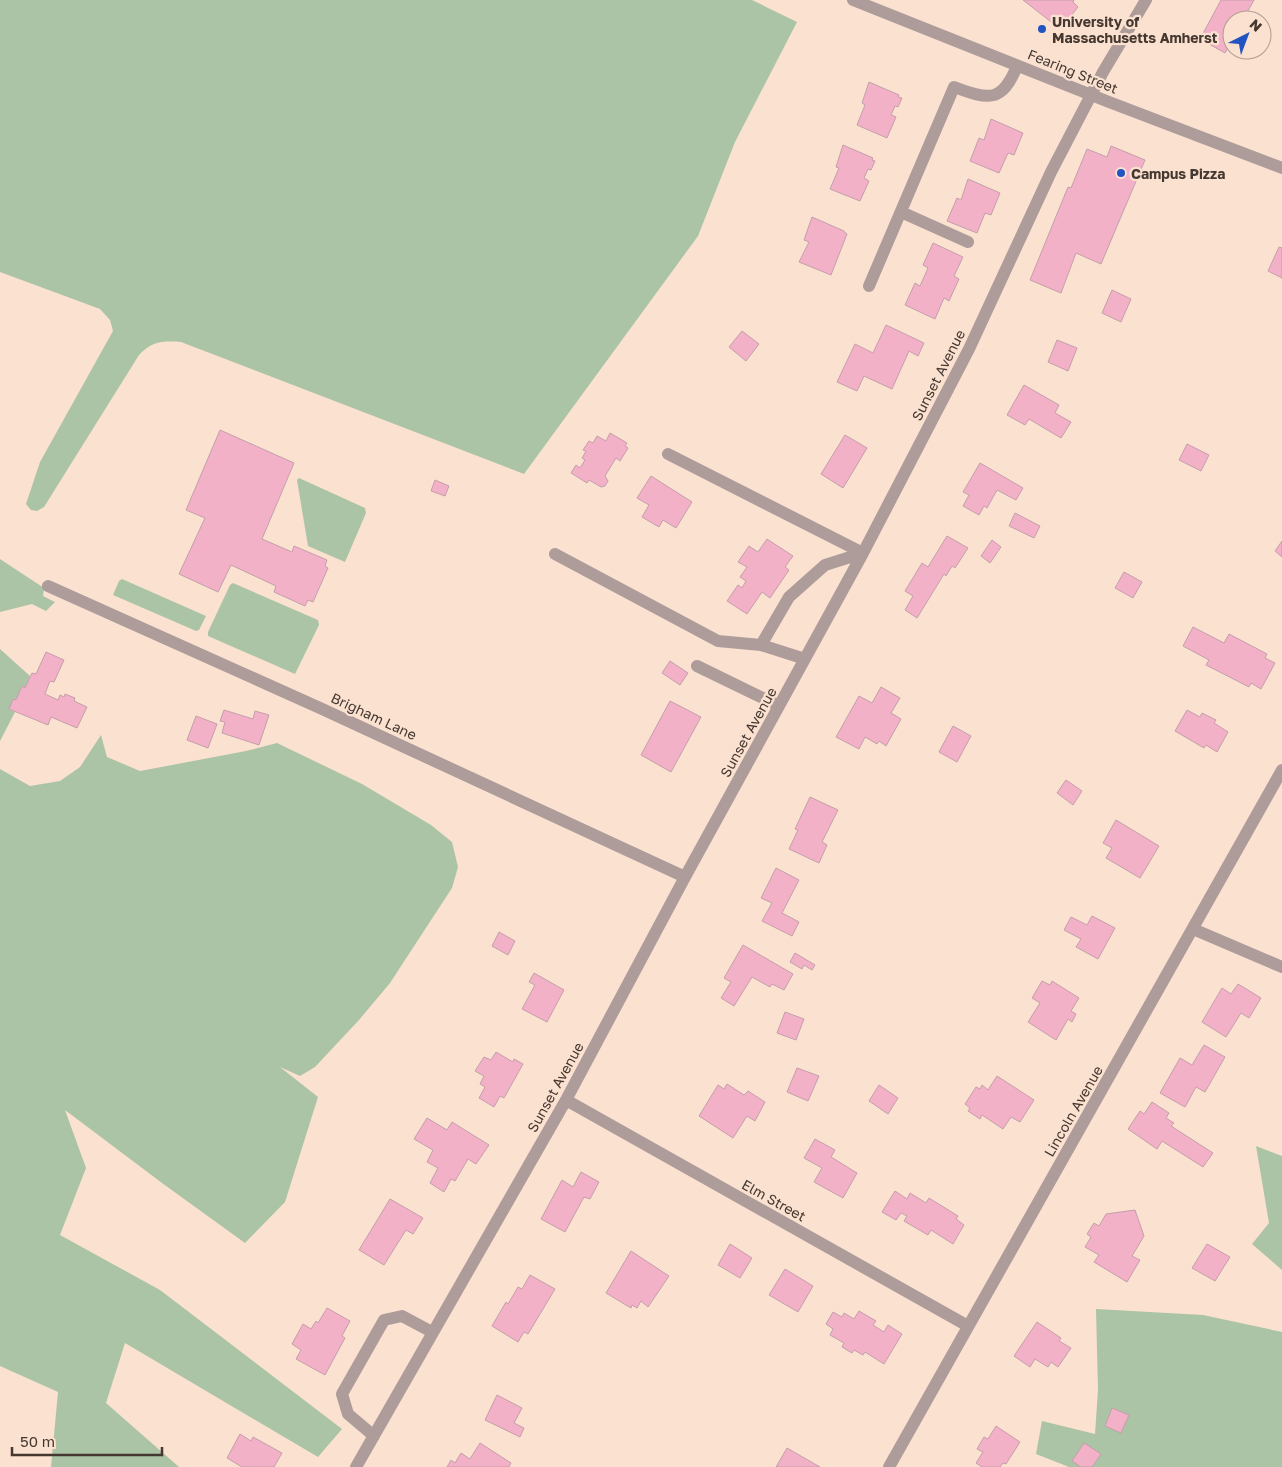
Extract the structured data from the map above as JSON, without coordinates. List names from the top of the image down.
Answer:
{
  "streets": {
    "street": [
      "Fearing Street",
      "Sunset Avenue",
      "Brigham Lane",
      "Lincoln Avenue",
      "Elm Street"
    ]
  },
  "crossings": [
    ["Fearing Street", "Sunset Avenue"],
    ["Sunset Avenue", "Brigham Lane"],
    ["Sunset Avenue", "Elm Street"],
    ["Lincoln Avenue", "Elm Street"]
  ],
  "places": ["University of Massachusetts Amherst", "Campus Pizza"],
  "scale_bar": "50 m",
  "north": "top right"
}
